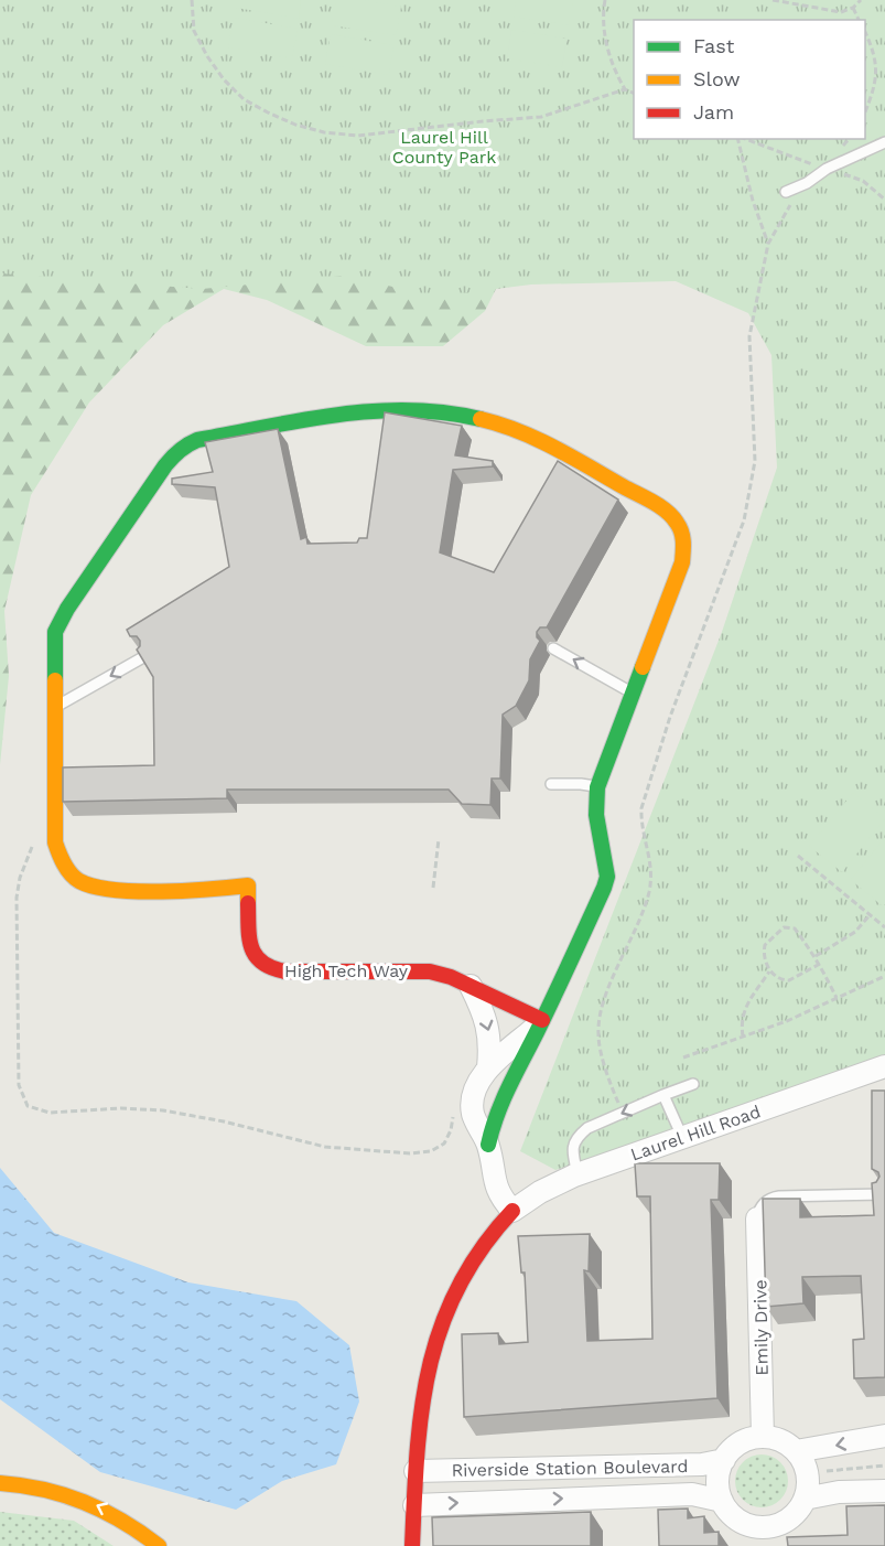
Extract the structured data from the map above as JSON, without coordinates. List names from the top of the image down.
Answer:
{
  "streets": {
    "main road": ["High Tech Way"],
    "street": ["Laurel Hill Road", "Emily Drive", "Riverside Station Boulevard"]
  },
  "crossings": [
    ["Emily Drive", "Riverside Station Boulevard"]
  ],
  "parks": ["Laurel Hill County Park"],
  "legend": ["Fast", "Slow", "Jam"]
}
